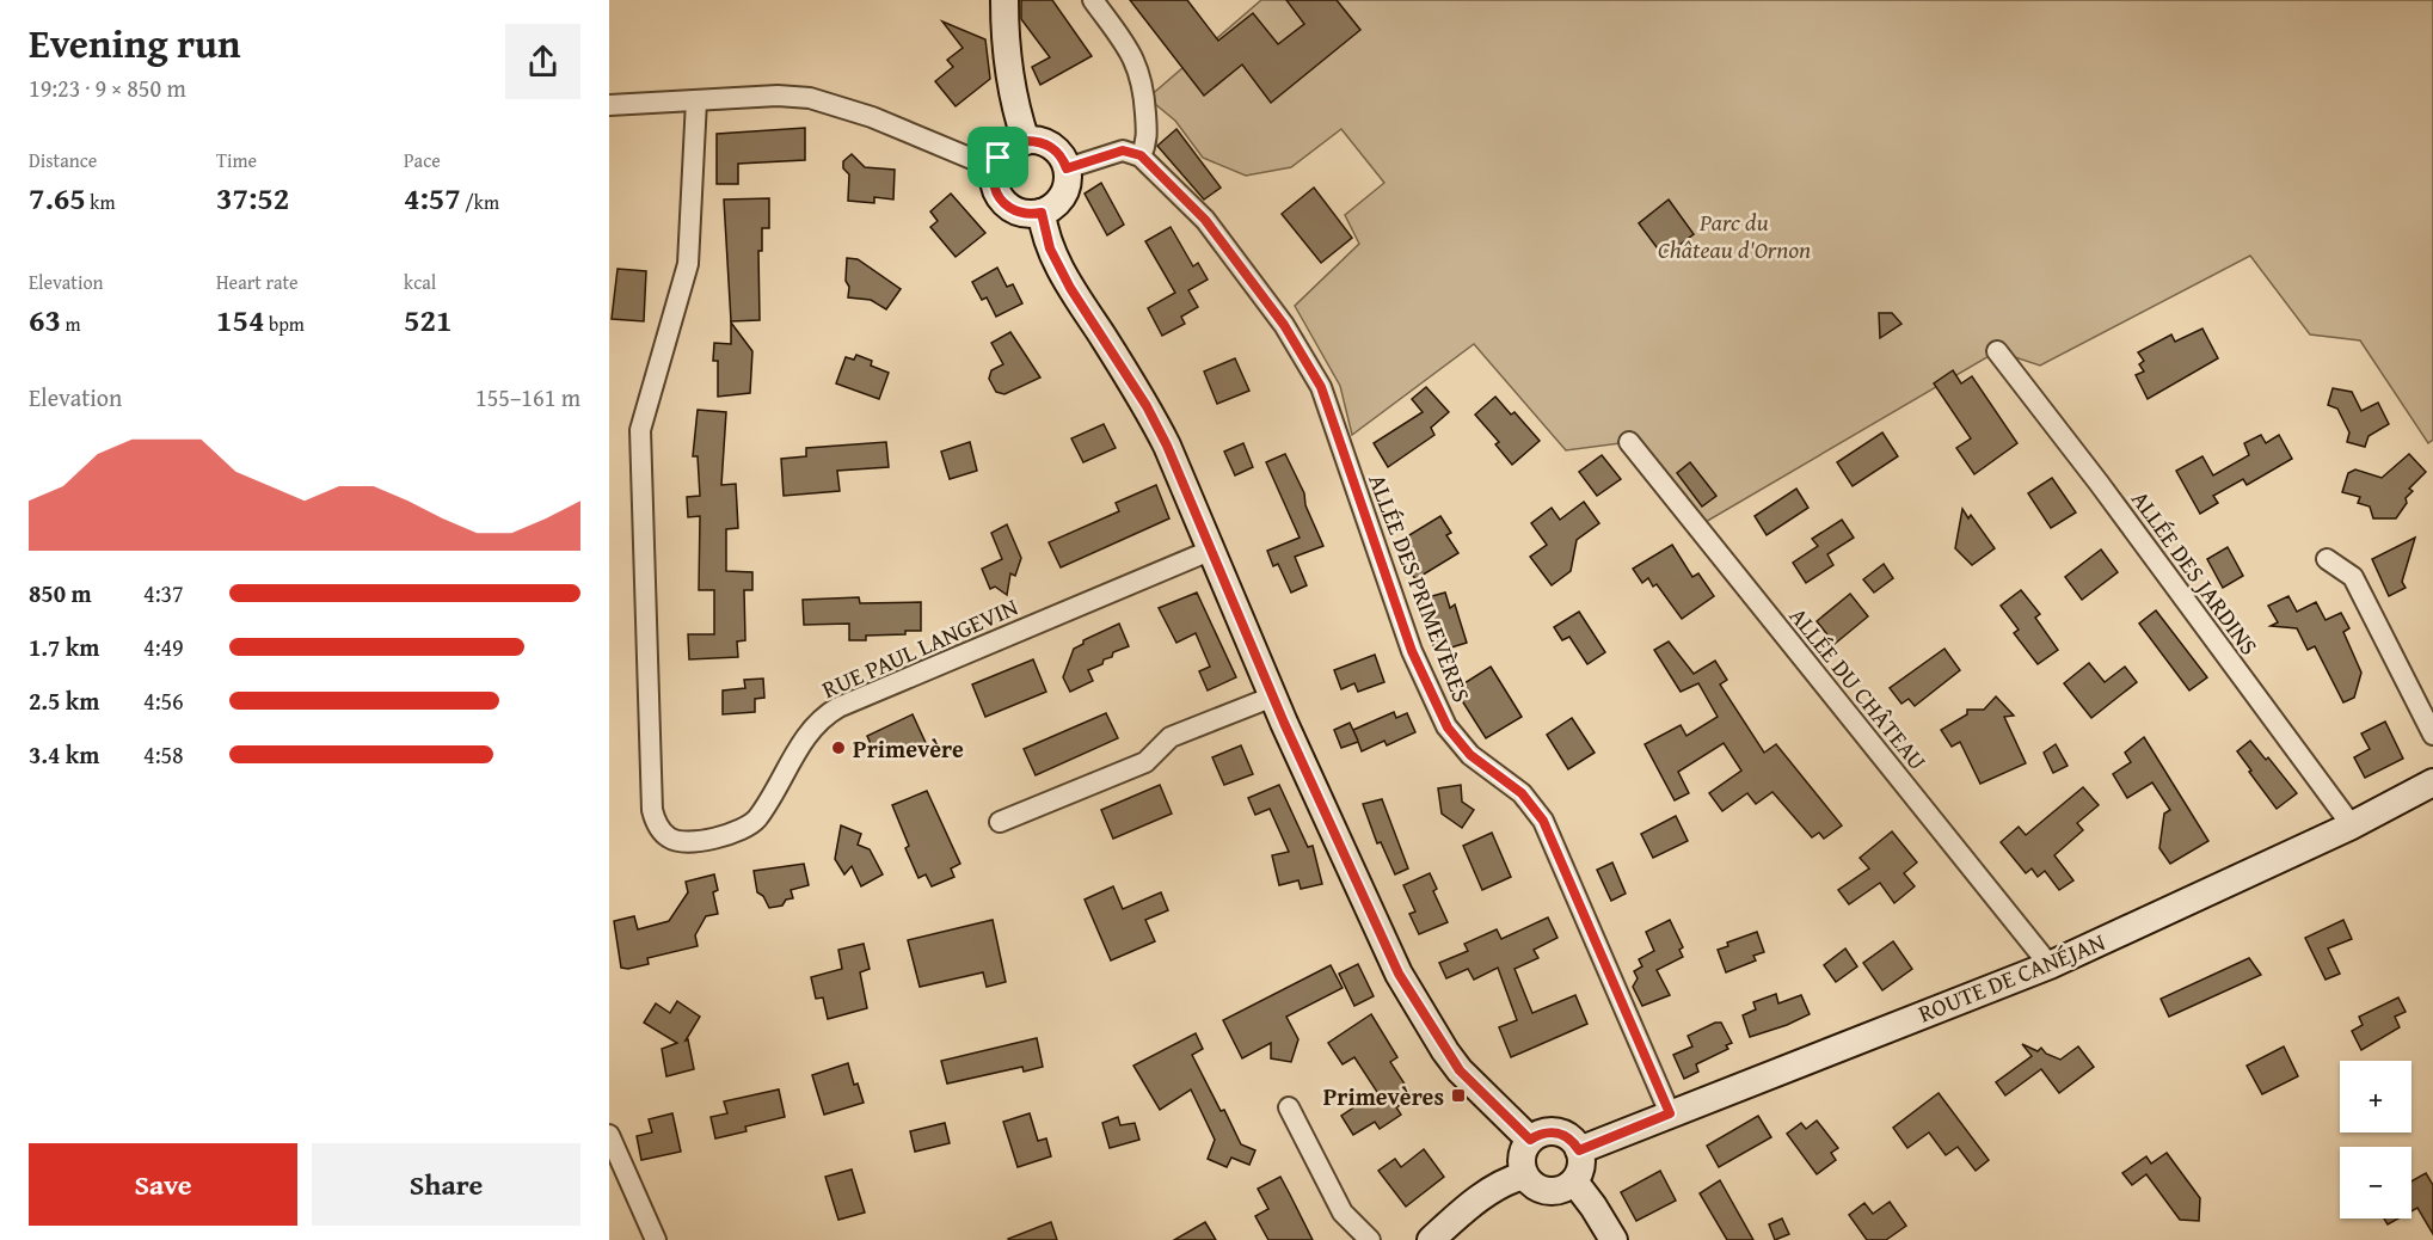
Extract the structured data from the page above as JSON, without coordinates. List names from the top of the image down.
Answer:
{
  "streets": {
    "street": [
      "ALLÉE DES JARDINS",
      "ALLÉE DES PRIMEVÈRES",
      "RUE PAUL LANGEVIN",
      "ALLÉE DU CHÂTEAU",
      "ROUTE DE CANÉJAN"
    ]
  },
  "crossings": [
    ["ALLÉE DES JARDINS", "ROUTE DE CANÉJAN"],
    ["ALLÉE DES PRIMEVÈRES", "ROUTE DE CANÉJAN"],
    ["ALLÉE DU CHÂTEAU", "ROUTE DE CANÉJAN"]
  ],
  "parks": ["Parc du Château d'Ornon"],
  "places": {
    "other": ["Primevère"],
    "transit": ["Primevères"]
  },
  "page": {
    "heading": ["Evening run", "19:23 · 9 × 850 m"],
    "stats": [
      ["Distance", "7.65 km"],
      ["Time", "37:52"],
      ["Pace", "4:57 /km"],
      ["Elevation", "63 m"],
      ["Heart rate", "154 bpm"],
      ["kcal", "521"]
    ],
    "chart": ["Elevation", "155–161 m"],
    "list": [
      {
        "name": "850 m",
        "note": "4:37"
      },
      {
        "name": "1.7 km",
        "note": "4:49"
      },
      {
        "name": "2.5 km",
        "note": "4:56"
      },
      {
        "name": "3.4 km",
        "note": "4:58"
      }
    ],
    "map_buttons": ["+", "−"],
    "buttons": ["Save", "Share"]
  }
}
